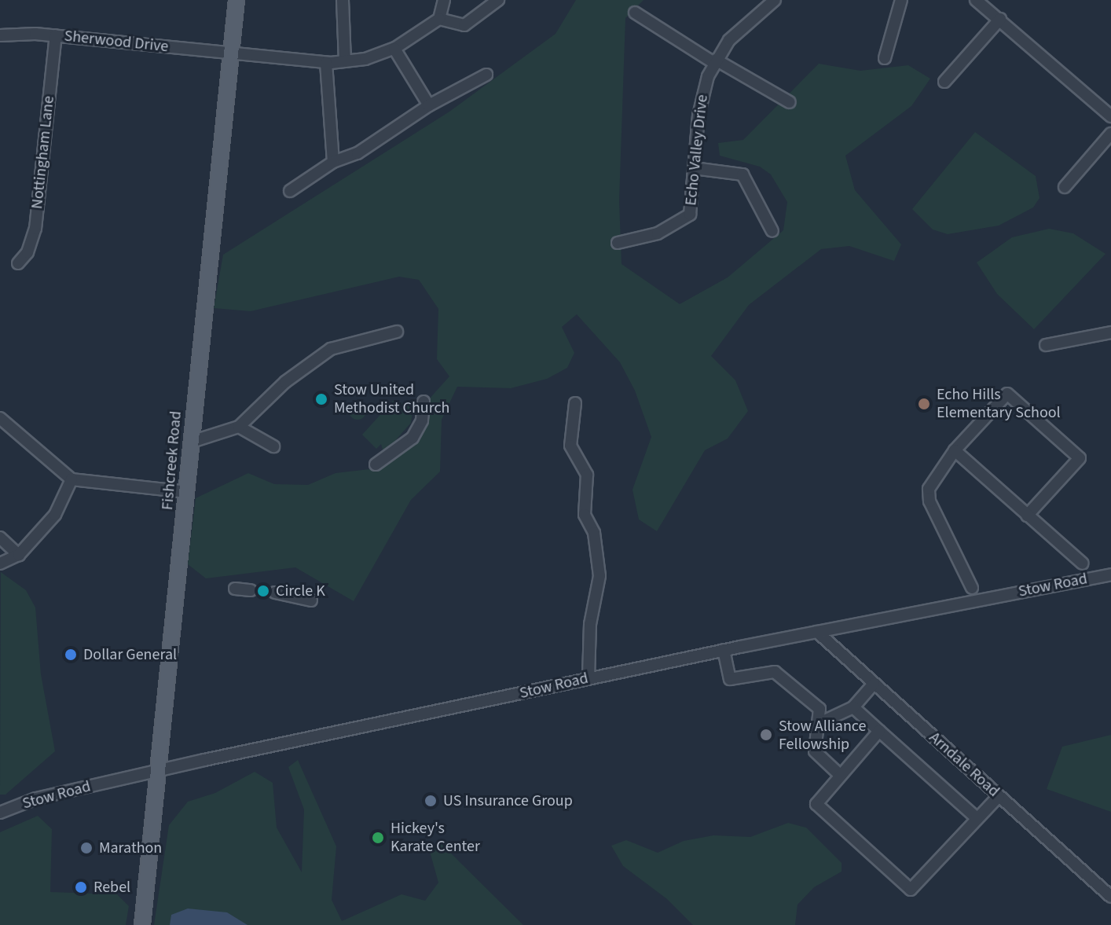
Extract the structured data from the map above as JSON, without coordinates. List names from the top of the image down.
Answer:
{
  "streets": {
    "main road": ["Fishcreek Road"],
    "street": [
      "Sherwood Drive",
      "Echo Valley Drive",
      "Nottingham Lane",
      "Stow Road",
      "Arndale Road"
    ]
  },
  "crossings": [
    ["Sherwood Drive", "Nottingham Lane"],
    ["Sherwood Drive", "Fishcreek Road"],
    ["Fishcreek Road", "Stow Road"],
    ["Stow Road", "Arndale Road"]
  ],
  "places": [
    "Stow United Methodist Church",
    "Echo Hills Elementary School",
    "Circle K",
    "Dollar General",
    "Stow Alliance Fellowship",
    "US Insurance Group",
    "Hickey's Karate Center",
    "Marathon",
    "Rebel"
  ]
}
